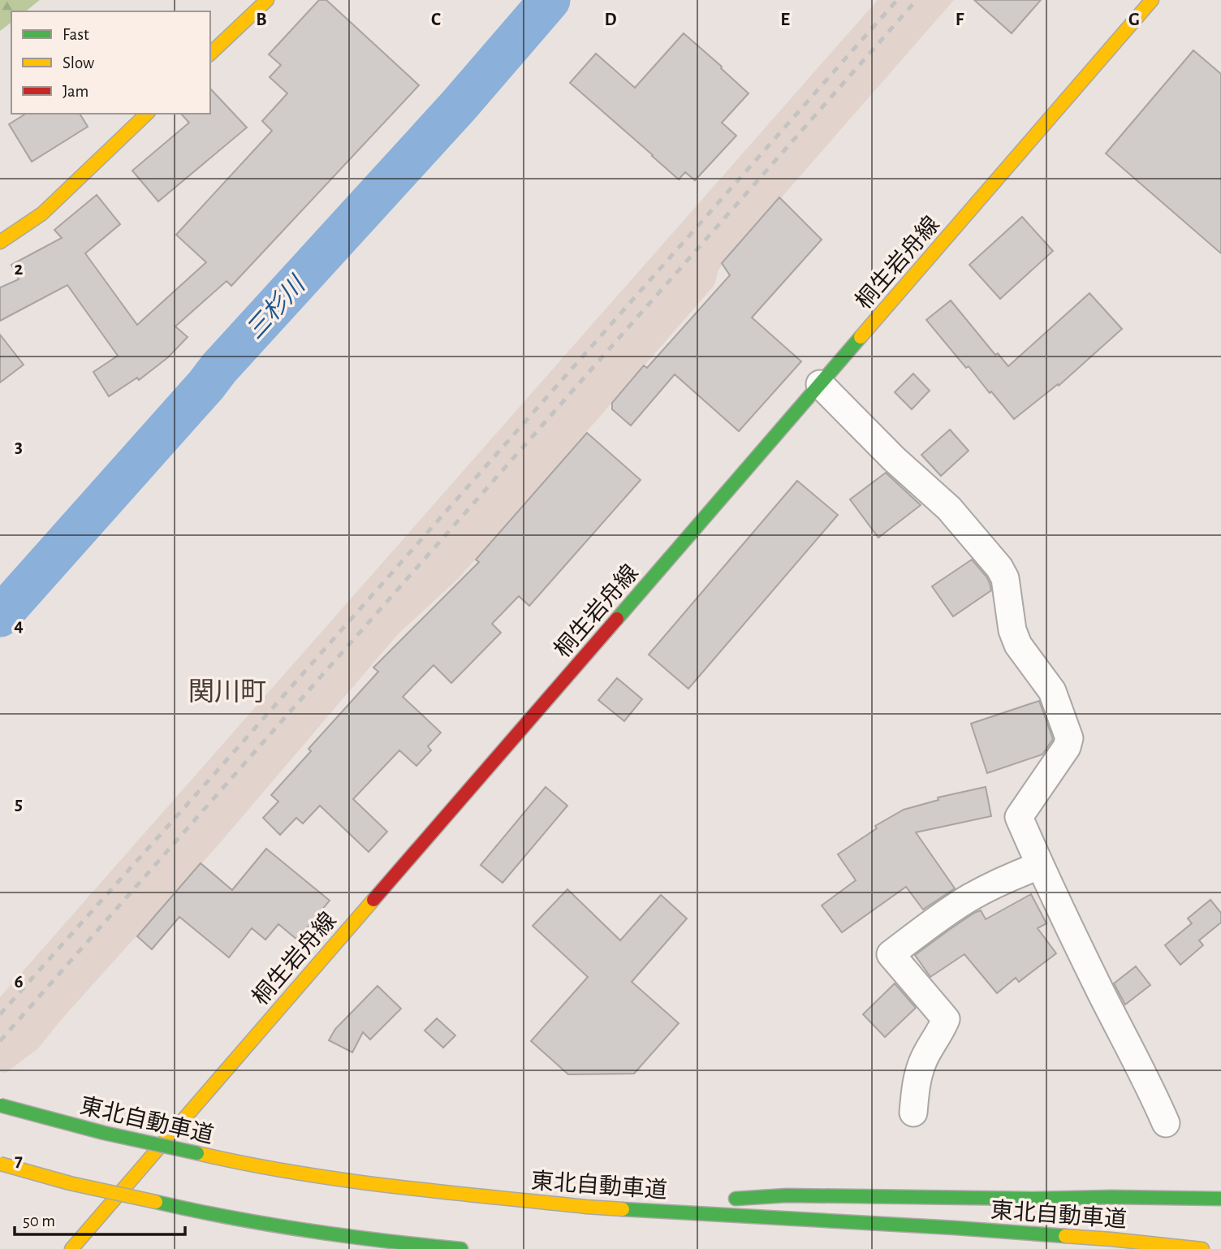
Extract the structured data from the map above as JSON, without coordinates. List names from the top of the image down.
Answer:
{
  "streets": {
    "main road": ["桐生岩舟線", "東北自動車道"]
  },
  "districts": ["関川町"],
  "water": ["三杉川"],
  "legend": ["Fast", "Slow", "Jam"],
  "scale_bar": "50 m",
  "grid": {
    "columns": [
      "B",
      "C",
      "D",
      "E",
      "F",
      "G"
    ],
    "rows": [
      "2",
      "3",
      "4",
      "5",
      "6",
      "7"
    ]
  }
}
